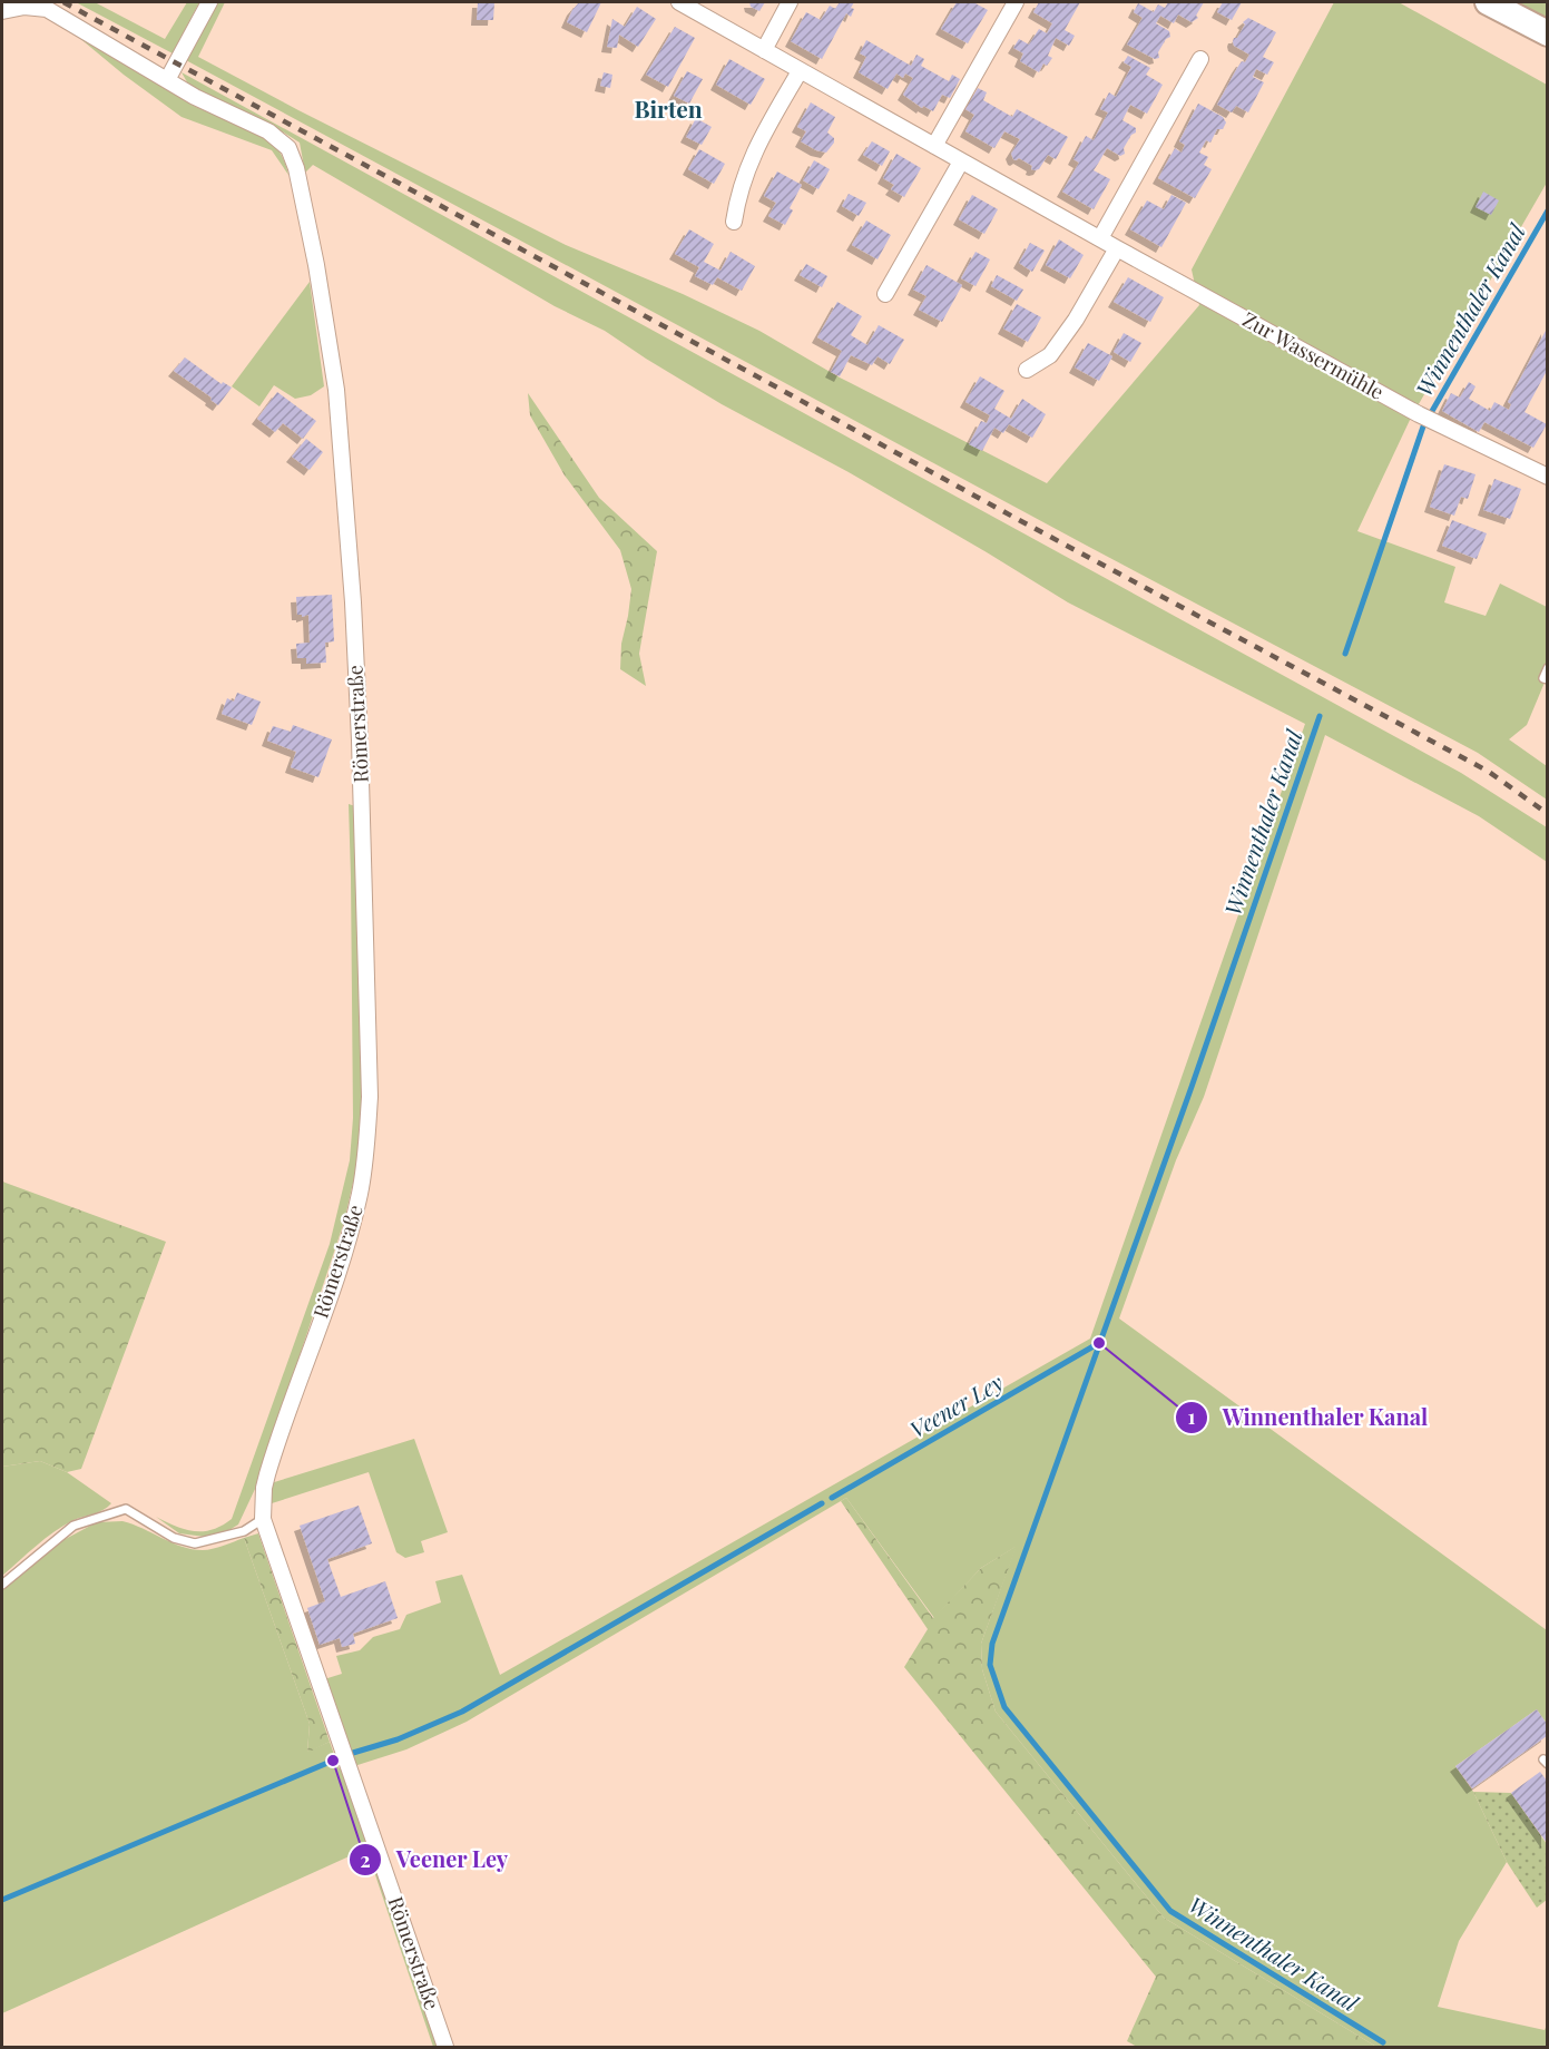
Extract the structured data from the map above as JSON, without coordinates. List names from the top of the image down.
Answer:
{
  "streets": {
    "street": ["Zur Wassermühle", "Römerstraße"]
  },
  "districts": ["Birten"],
  "water": ["Winnenthaler Kanal", "Veener Ley"],
  "places": ["Winnenthaler Kanal", "Veener Ley"]
}
